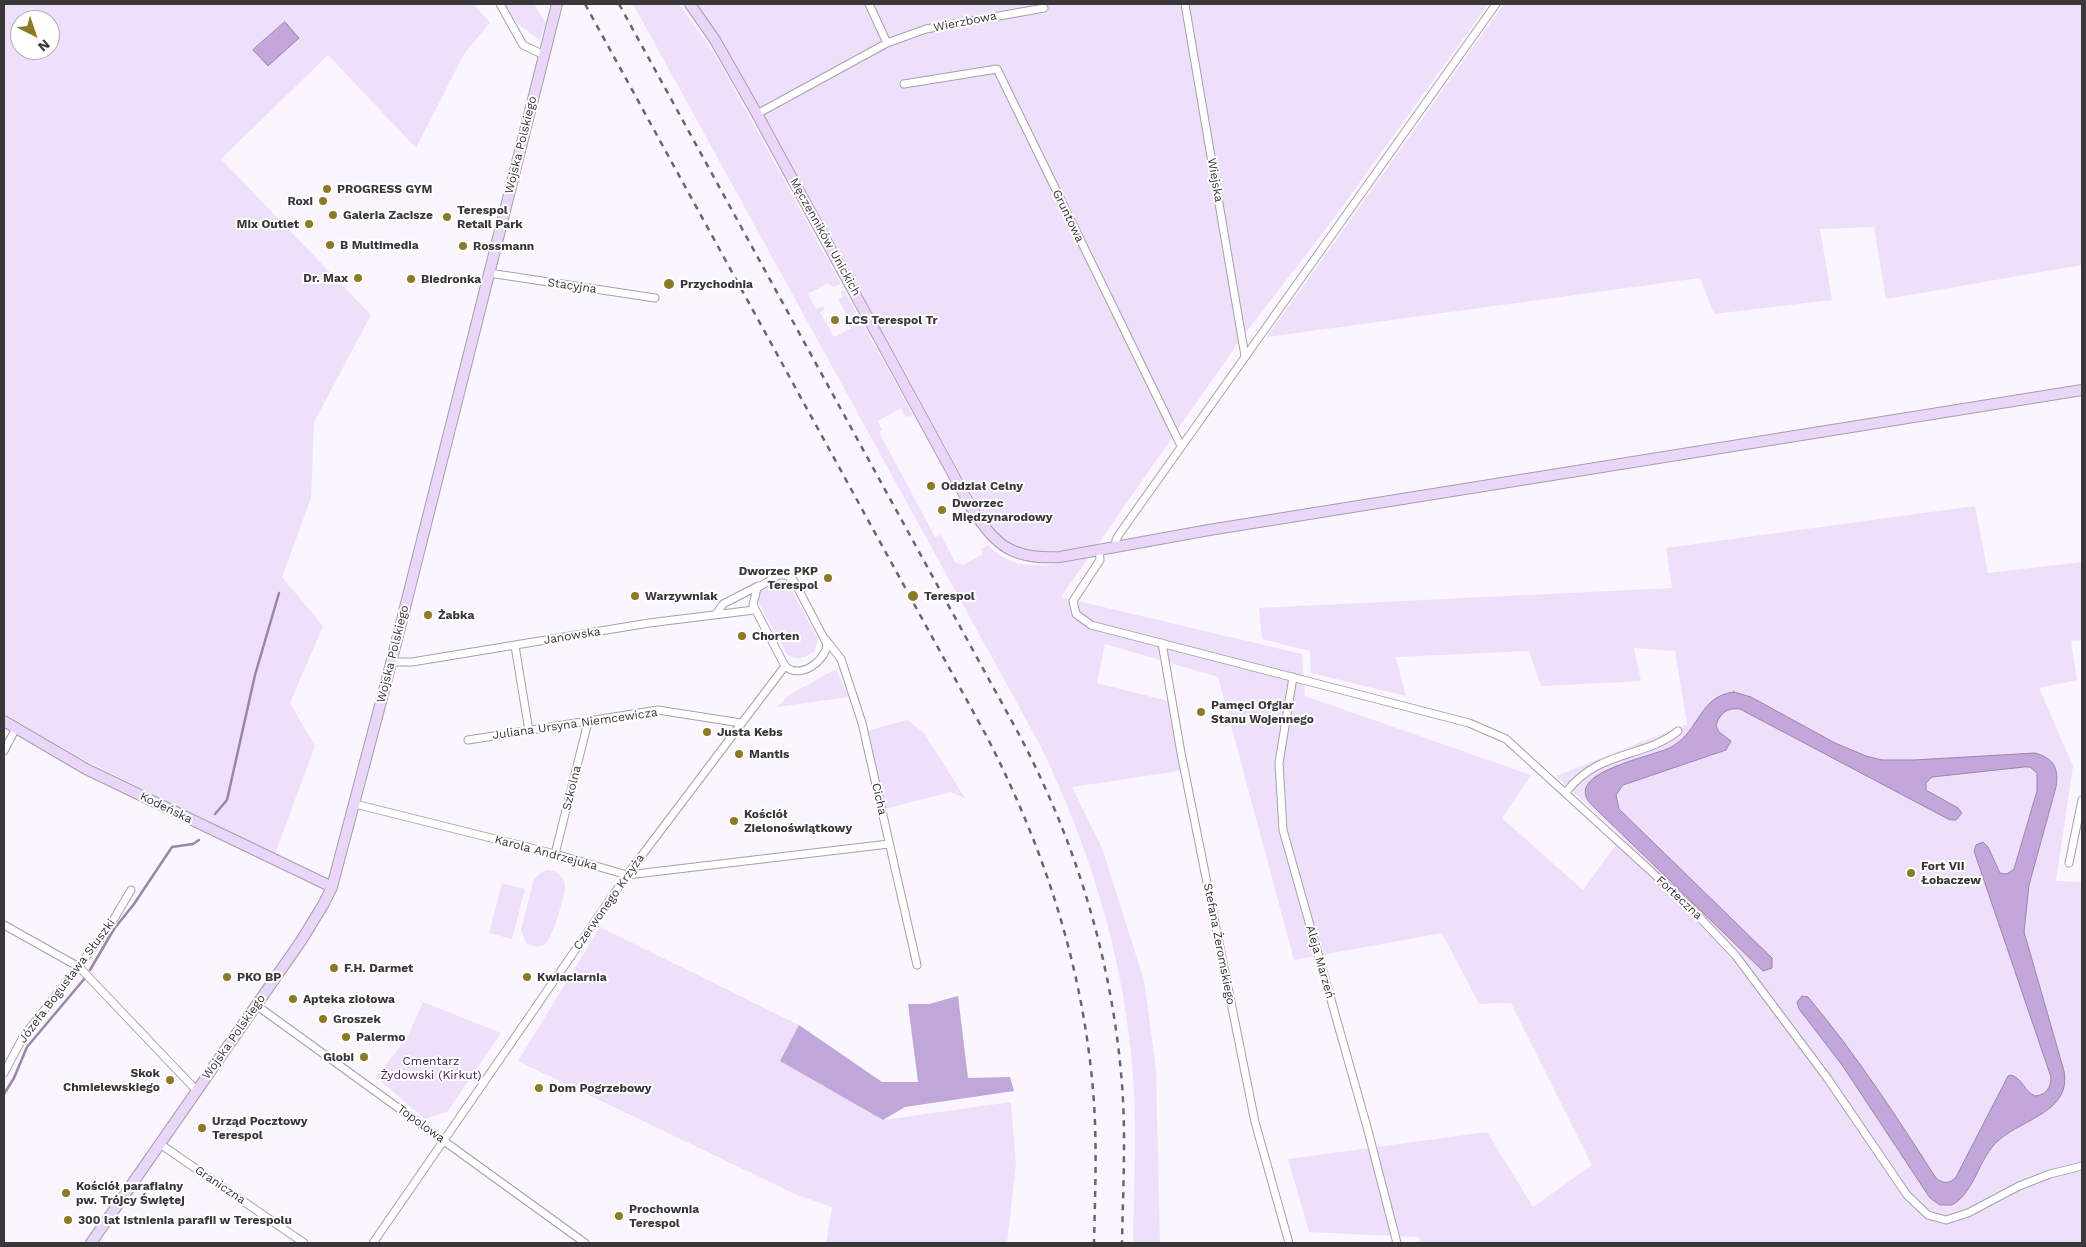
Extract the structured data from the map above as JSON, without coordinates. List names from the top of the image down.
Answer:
{
  "streets": {
    "main road": ["Wojska Polskiego", "Męczenników Unickich", "Kodeńska"],
    "street": [
      "Wierzbowa",
      "Wiejska",
      "Gruntowa",
      "Stacyjna",
      "Janowska",
      "Juliana Ursyna Niemcewicza",
      "Szkolna",
      "Cicha",
      "Karola Andrzejuka",
      "Forteczna",
      "Czerwonego Krzyża",
      "Stefana Żeromskiego",
      "Aleja Marzeń",
      "Józefa Bogusława Słuszki",
      "Topolowa",
      "Graniczna"
    ]
  },
  "crossings": [
    ["Wierzbowa", "Męczenników Unickich"],
    ["Wojska Polskiego", "Stacyjna"],
    ["Wojska Polskiego", "Janowska"],
    ["Wojska Polskiego", "Kodeńska"],
    ["Wojska Polskiego", "Karola Andrzejuka"],
    ["Wojska Polskiego", "Topolowa"],
    ["Wojska Polskiego", "Graniczna"],
    ["Męczenników Unickich", "Forteczna"],
    ["Janowska", "Cicha"],
    ["Juliana Ursyna Niemcewicza", "Szkolna"],
    ["Juliana Ursyna Niemcewicza", "Czerwonego Krzyża"],
    ["Szkolna", "Karola Andrzejuka"],
    ["Cicha", "Karola Andrzejuka"],
    ["Karola Andrzejuka", "Czerwonego Krzyża"],
    ["Forteczna", "Stefana Żeromskiego"],
    ["Forteczna", "Aleja Marzeń"],
    ["Czerwonego Krzyża", "Topolowa"]
  ],
  "parks": ["Cmentarz Żydowski (Kirkut)"],
  "places": [
    "PROGRESS GYM",
    "Roxi",
    "Galeria Zacisze",
    "Terespol Retail Park",
    "Mix Outlet",
    "B Multimedia",
    "Rossmann",
    "Dr. Max",
    "Biedronka",
    "Przychodnia",
    "LCS Terespol Tr",
    "Oddział Celny",
    "Dworzec Międzynarodowy",
    "Dworzec PKP Terespol",
    "Warzywniak",
    "Terespol",
    "Żabka",
    "Chorten",
    "Pamęci Ofgiar Stanu Wojennego",
    "Justa Kebs",
    "Mantis",
    "Kościół Zielonoświątkowy",
    "Fort VII Łobaczew",
    "F.H. Darmet",
    "PKO BP",
    "Kwiaciarnia",
    "Apteka ziołowa",
    "Groszek",
    "Palermo",
    "Globi",
    "Skok Chmielewskiego",
    "Dom Pogrzebowy",
    "Urząd Pocztowy Terespol",
    "Kościół parafialny pw. Trójcy Świętej",
    "Prochownia Terespol",
    "300 lat istnienia parafii w Terespolu"
  ],
  "north": "bottom right"
}
